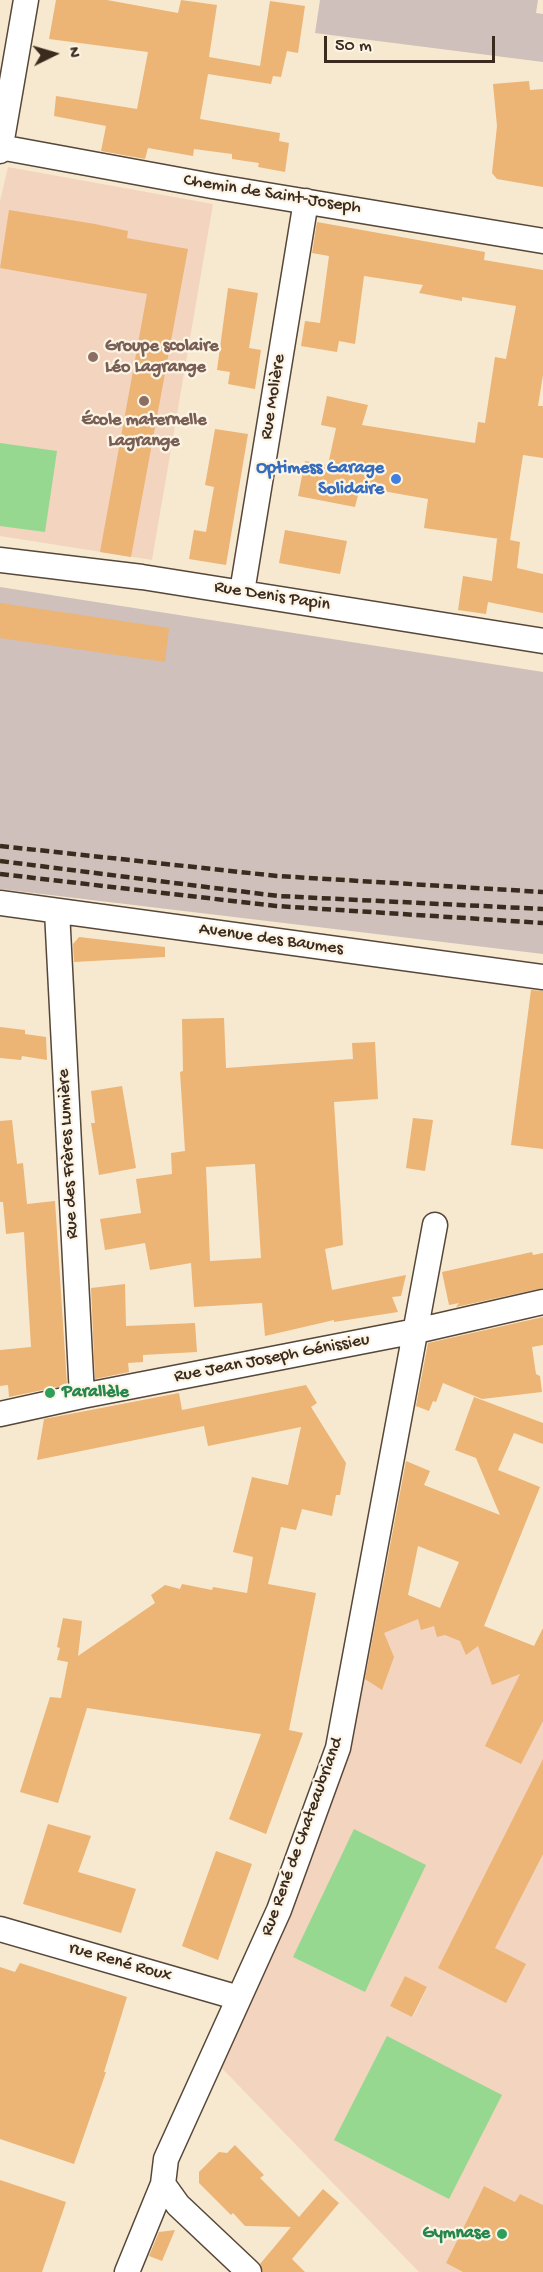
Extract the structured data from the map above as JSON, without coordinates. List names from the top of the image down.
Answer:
{
  "streets": {
    "street": [
      "Chemin de Saint-Joseph",
      "Rue Molière",
      "Rue Denis Papin",
      "Avenue des Baumes",
      "Rue des Frères Lumière",
      "Rue Jean Joseph Génissieu",
      "Rue René de Chateaubriand",
      "rue René Roux"
    ]
  },
  "crossings": [
    ["Chemin de Saint-Joseph", "Rue Molière"],
    ["Rue Molière", "Rue Denis Papin"],
    ["Avenue des Baumes", "Rue des Frères Lumière"],
    ["Rue des Frères Lumière", "Rue Jean Joseph Génissieu"],
    ["Rue Jean Joseph Génissieu", "Rue René de Chateaubriand"],
    ["Rue René de Chateaubriand", "rue René Roux"]
  ],
  "places": [
    "Groupe scolaire Léo Lagrange",
    "École maternelle Lagrange",
    "Optimess Garage Solidaire",
    "Parallèle",
    "Gymnase"
  ],
  "scale_bar": "50 m",
  "north": "right"
}
